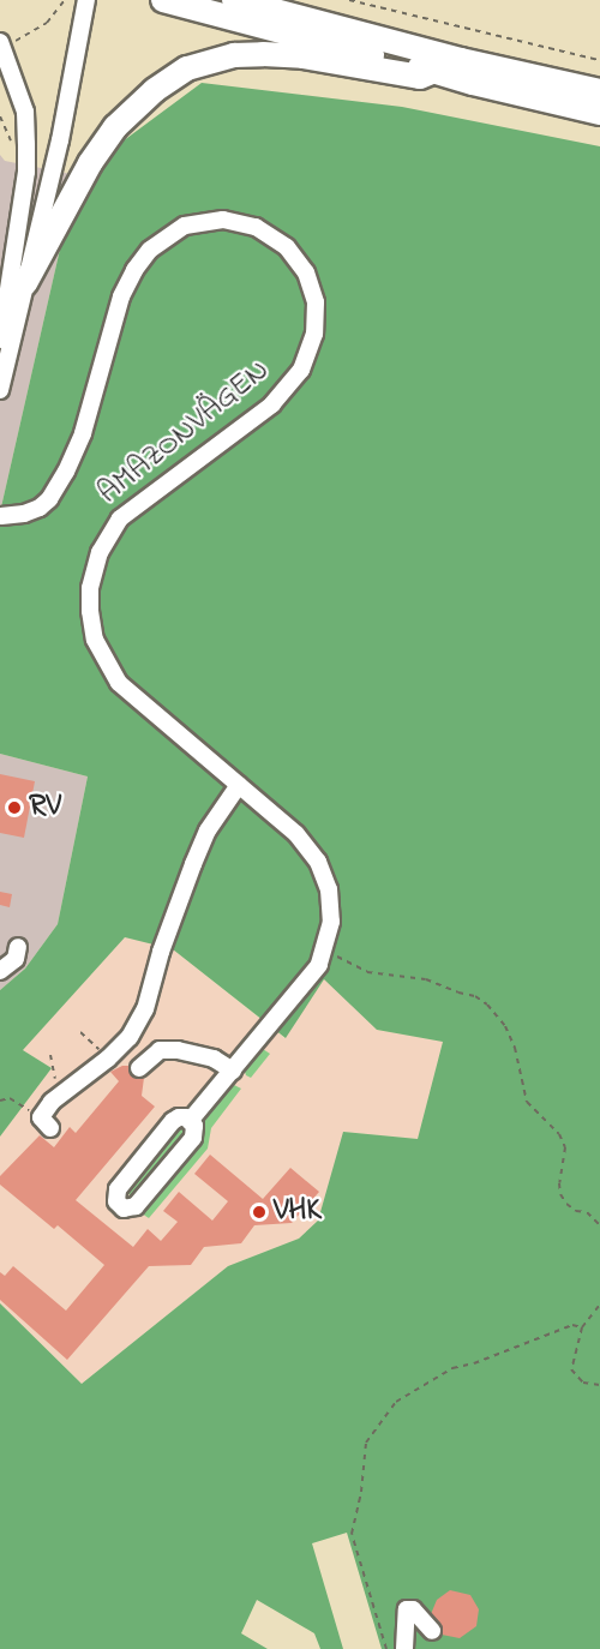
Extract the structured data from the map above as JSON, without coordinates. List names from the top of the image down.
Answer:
{
  "streets": {
    "street": ["AMAZONVÄGEN"]
  },
  "places": ["RV", "VHK"]
}
